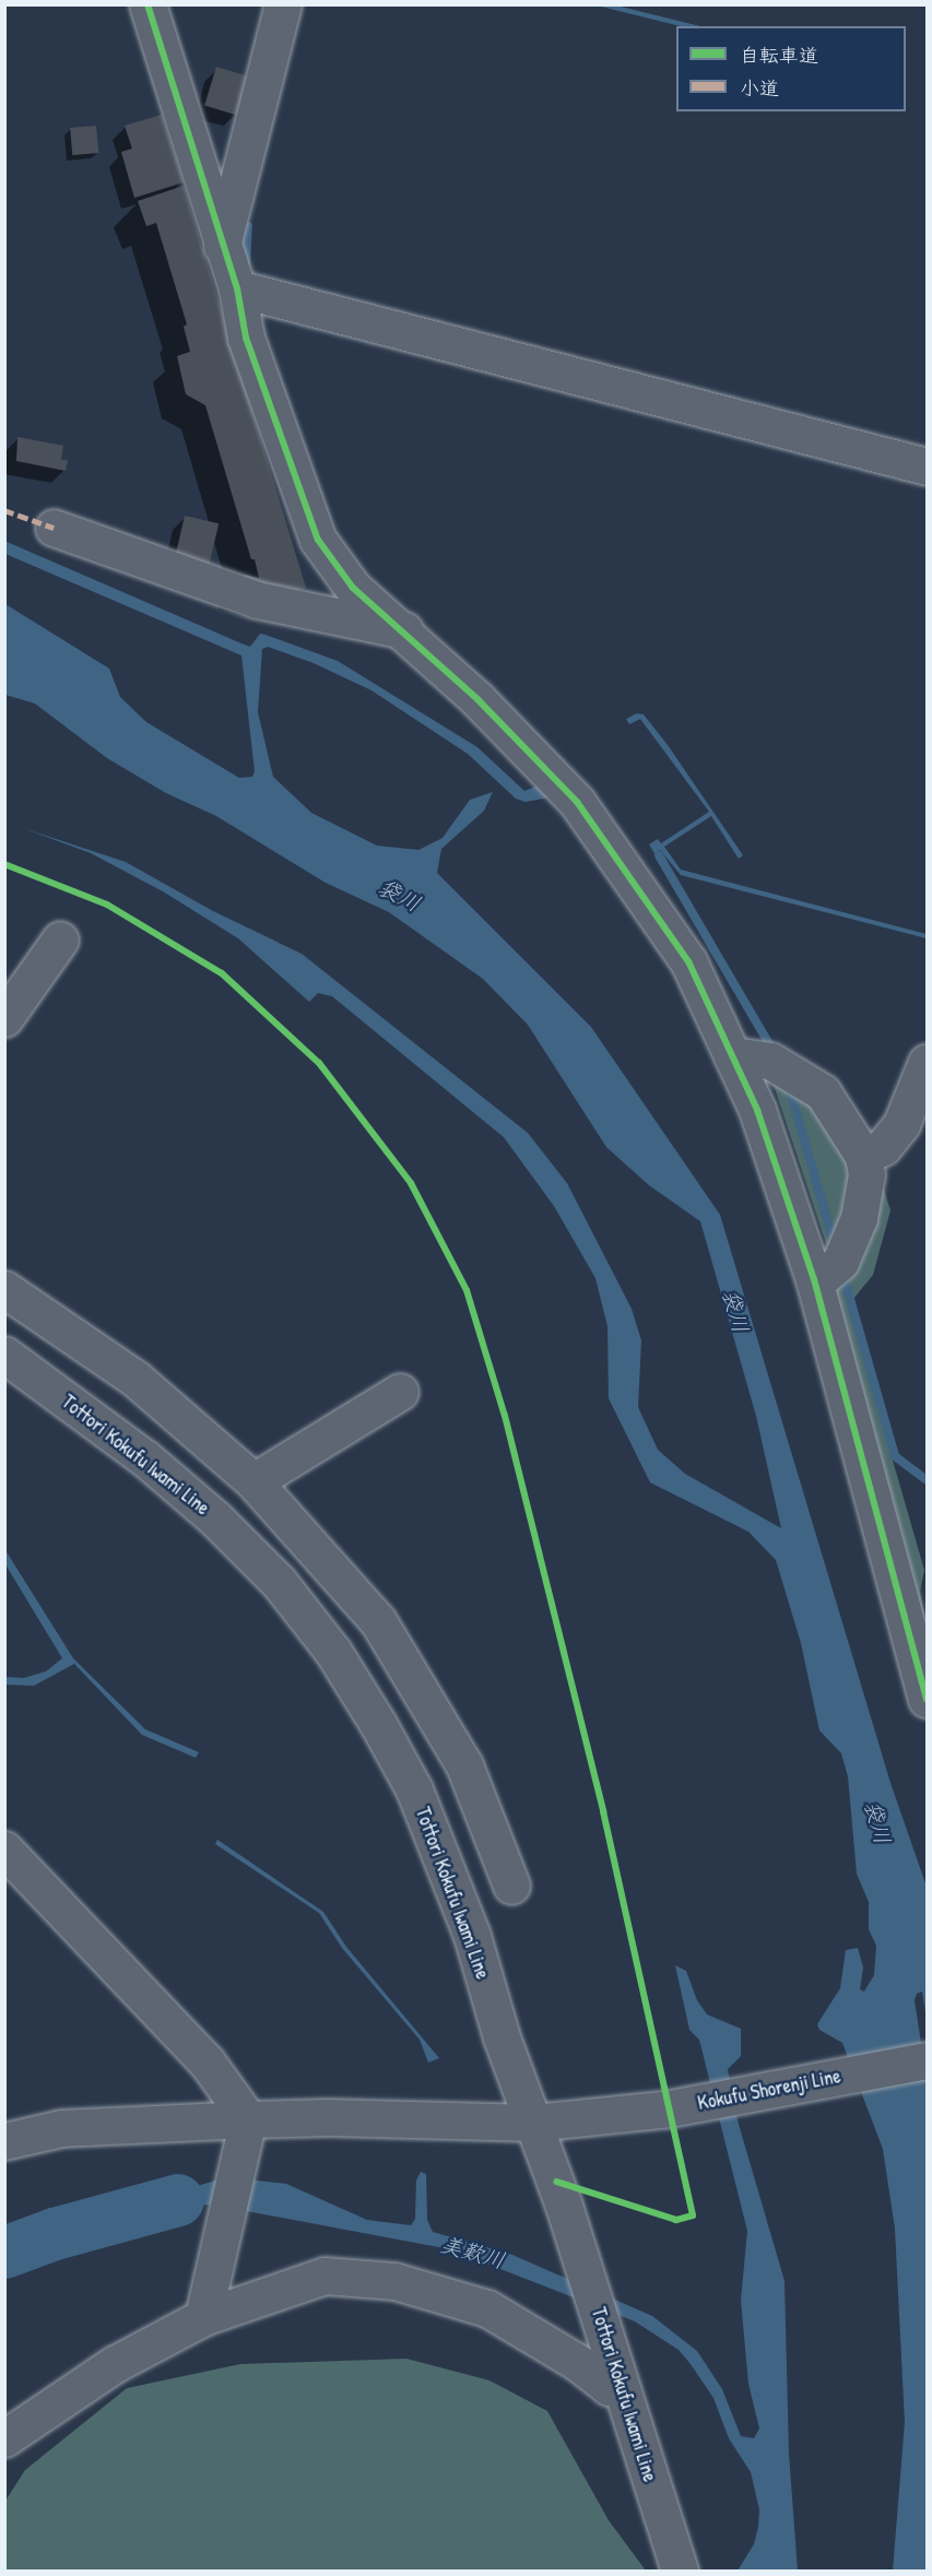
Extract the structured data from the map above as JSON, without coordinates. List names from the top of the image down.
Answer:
{
  "streets": {
    "street": ["Tottori Kokufu Iwami Line", "Kokufu Shorenji Line"]
  },
  "crossings": [
    ["Tottori Kokufu Iwami Line", "Kokufu Shorenji Line"]
  ],
  "water": ["袋川", "美歎川"],
  "legend": ["自転車道", "小道"]
}
